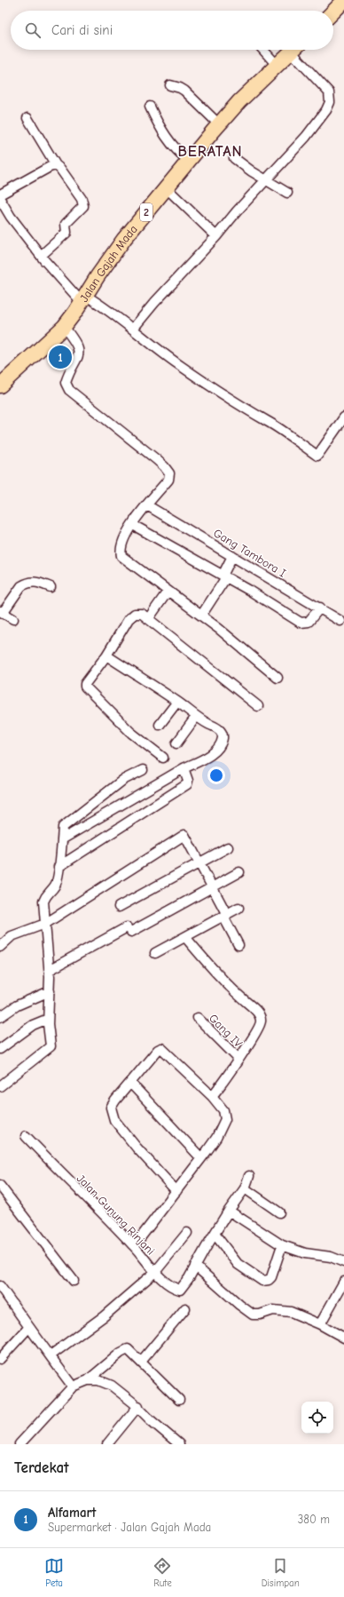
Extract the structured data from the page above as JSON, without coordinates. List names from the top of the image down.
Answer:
{
  "streets": {
    "highway": ["2", "Jalan Gajah Mada"],
    "street": ["Gang Tambora I", "Gang IV", "Jalan Gunung Rinjani"]
  },
  "districts": ["BERATAN"],
  "page": {
    "search": "Cari di sini",
    "pins": "1",
    "heading": "Terdekat",
    "list": [
      {
        "mark": "1",
        "name": "Alfamart",
        "note": "Supermarket · Jalan Gajah Mada",
        "value": "380 m"
      }
    ],
    "nav": ["Peta", "Rute", "Disimpan"]
  }
}
